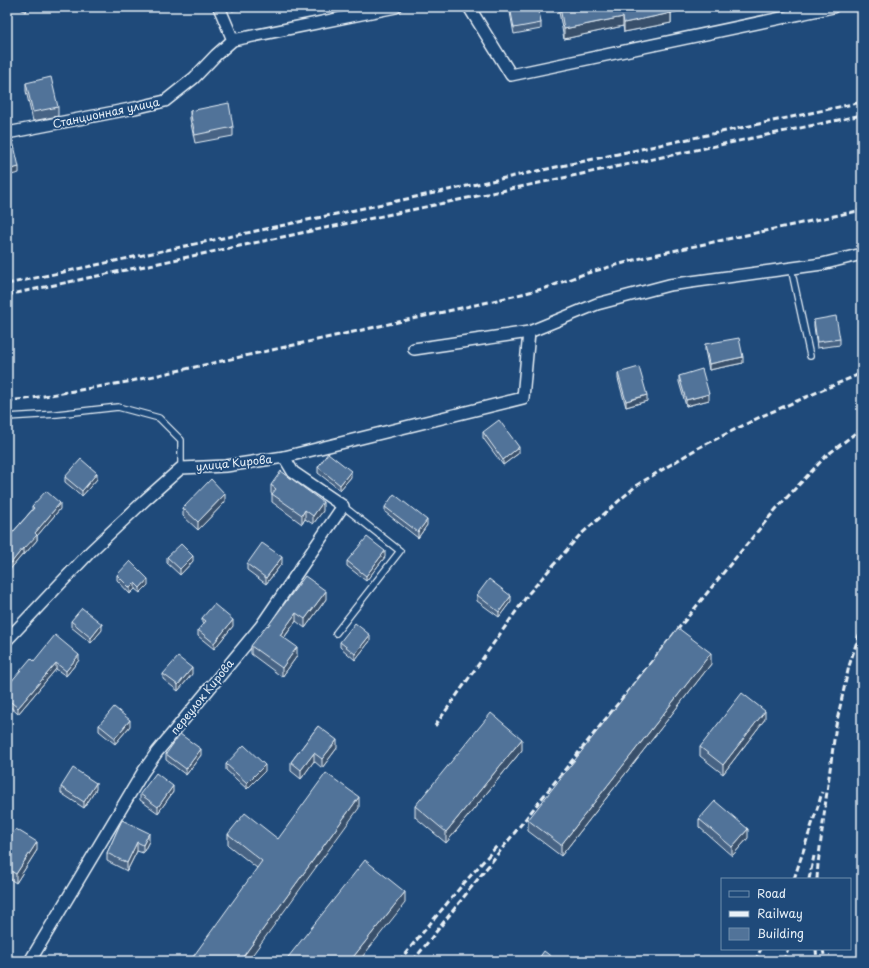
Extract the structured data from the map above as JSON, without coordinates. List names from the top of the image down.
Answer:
{
  "streets": {
    "street": ["Станционная улица", "улица Кирова", "переулок Кирова"]
  },
  "legend": ["Road", "Railway", "Building"]
}
